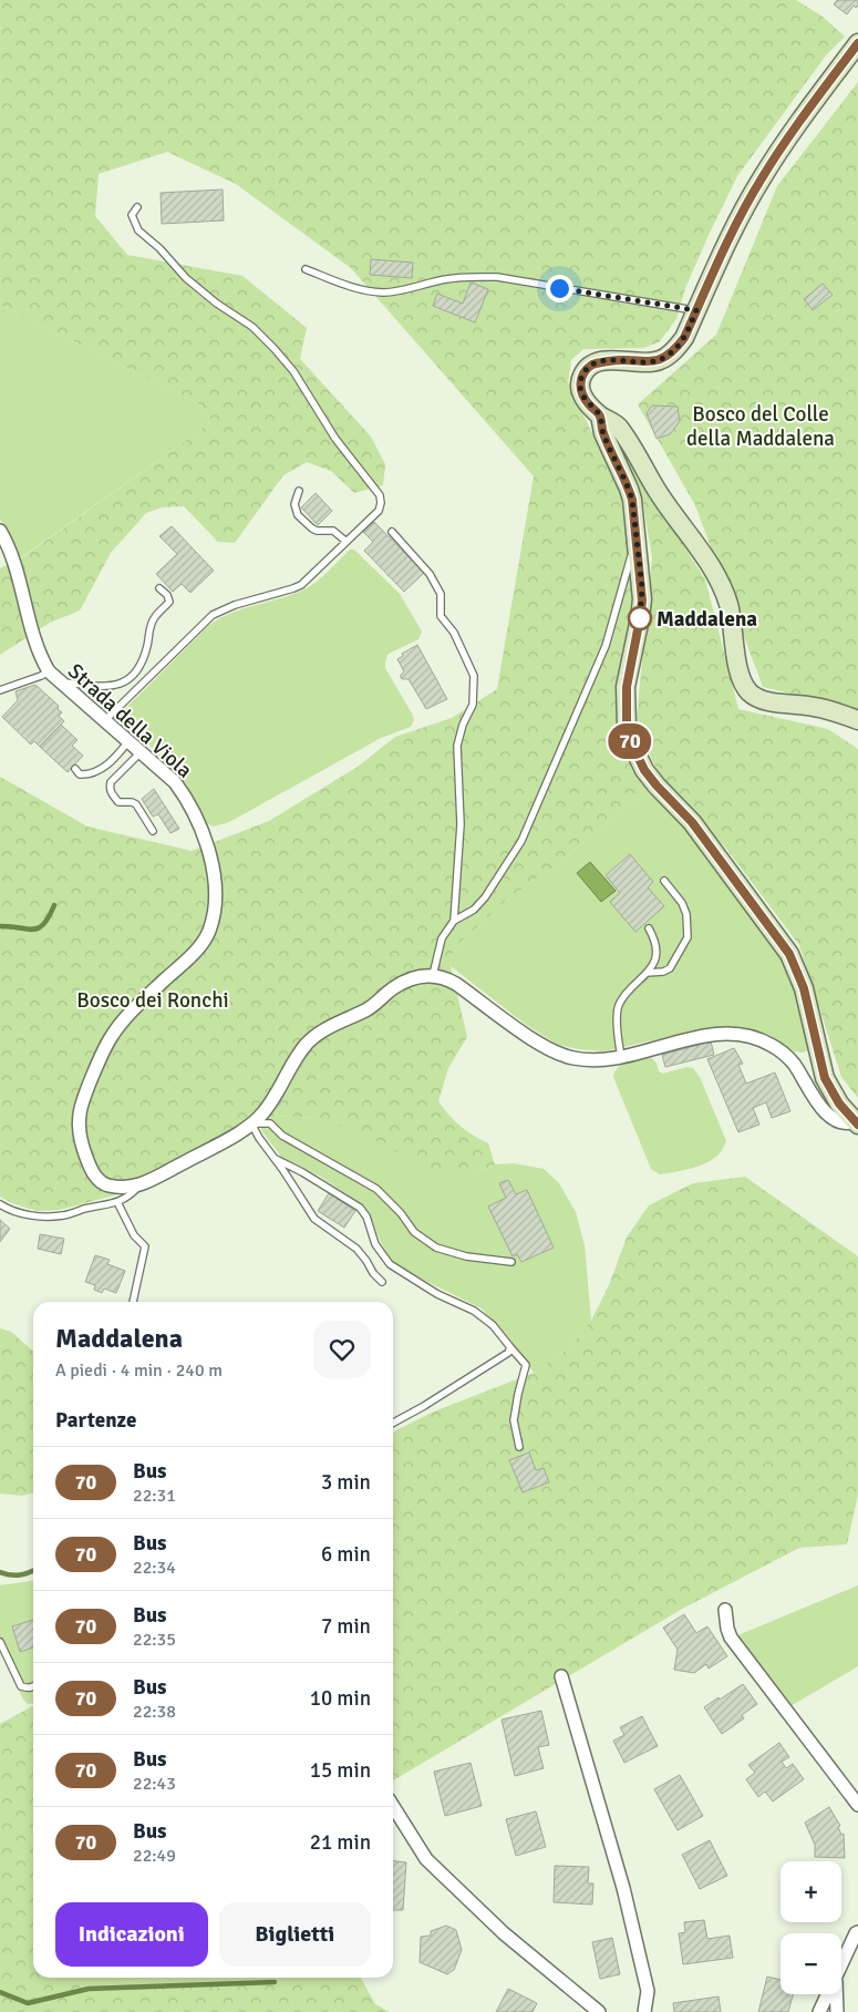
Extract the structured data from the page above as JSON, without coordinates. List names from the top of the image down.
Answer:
{
  "streets": {
    "street": ["Strada della Viola"]
  },
  "parks": ["Bosco del Colle della Maddalena", "Bosco dei Ronchi"],
  "places": ["Maddalena"],
  "lines": ["bus line 70"],
  "page": {
    "on_map": "70",
    "heading": [
      ["Maddalena", "A piedi · 4 min · 240 m"],
      "Partenze"
    ],
    "list": [
      {
        "mark": "70",
        "name": "Bus",
        "note": "22:31",
        "value": "3 min"
      },
      {
        "mark": "70",
        "name": "Bus",
        "note": "22:34",
        "value": "6 min"
      },
      {
        "mark": "70",
        "name": "Bus",
        "note": "22:35",
        "value": "7 min"
      },
      {
        "mark": "70",
        "name": "Bus",
        "note": "22:38",
        "value": "10 min"
      },
      {
        "mark": "70",
        "name": "Bus",
        "note": "22:43",
        "value": "15 min"
      },
      {
        "mark": "70",
        "name": "Bus",
        "note": "22:49",
        "value": "21 min"
      }
    ],
    "map_buttons": ["+", "−"],
    "buttons": ["Indicazioni", "Biglietti"]
  }
}
